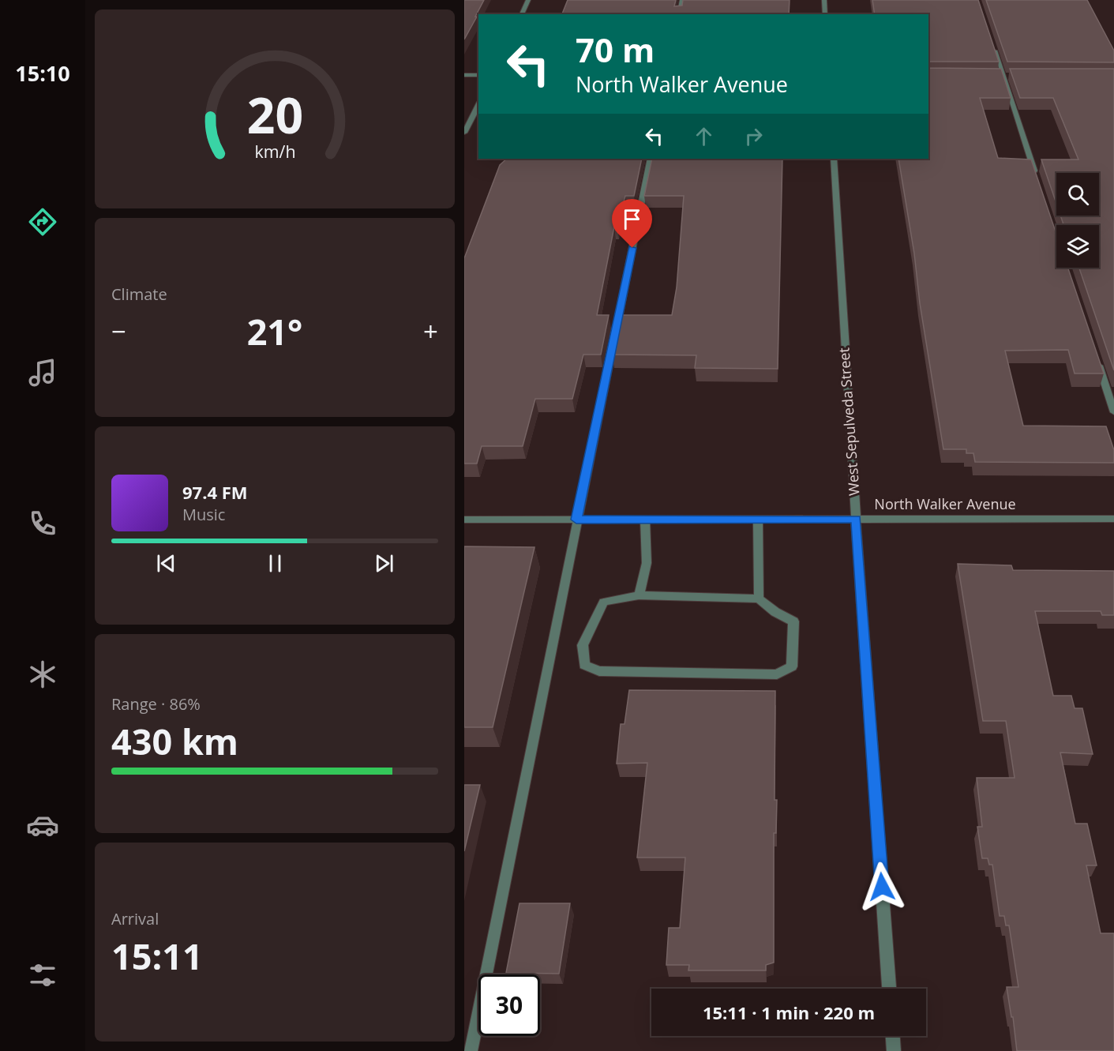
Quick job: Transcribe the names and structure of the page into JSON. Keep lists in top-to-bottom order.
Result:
{
  "streets": {
    "street": ["West Sepulveda Street", "North Walker Avenue"]
  },
  "crossings": [
    ["West Sepulveda Street", "North Walker Avenue"]
  ],
  "page": {
    "tabs": "15:10",
    "turn": ["70 m", "North Walker Avenue"],
    "tile": [
      "Climate",
      ["Range · 86%", "430 km"],
      ["Arrival", "15:11"]
    ],
    "heat": ["−", "21°", "+"],
    "song": ["97.4 FM", "Music"],
    "limit": "30",
    "trip": "15:11 · 1 min · 220 m",
    "gauge": ["20", "km/h"]
  }
}
